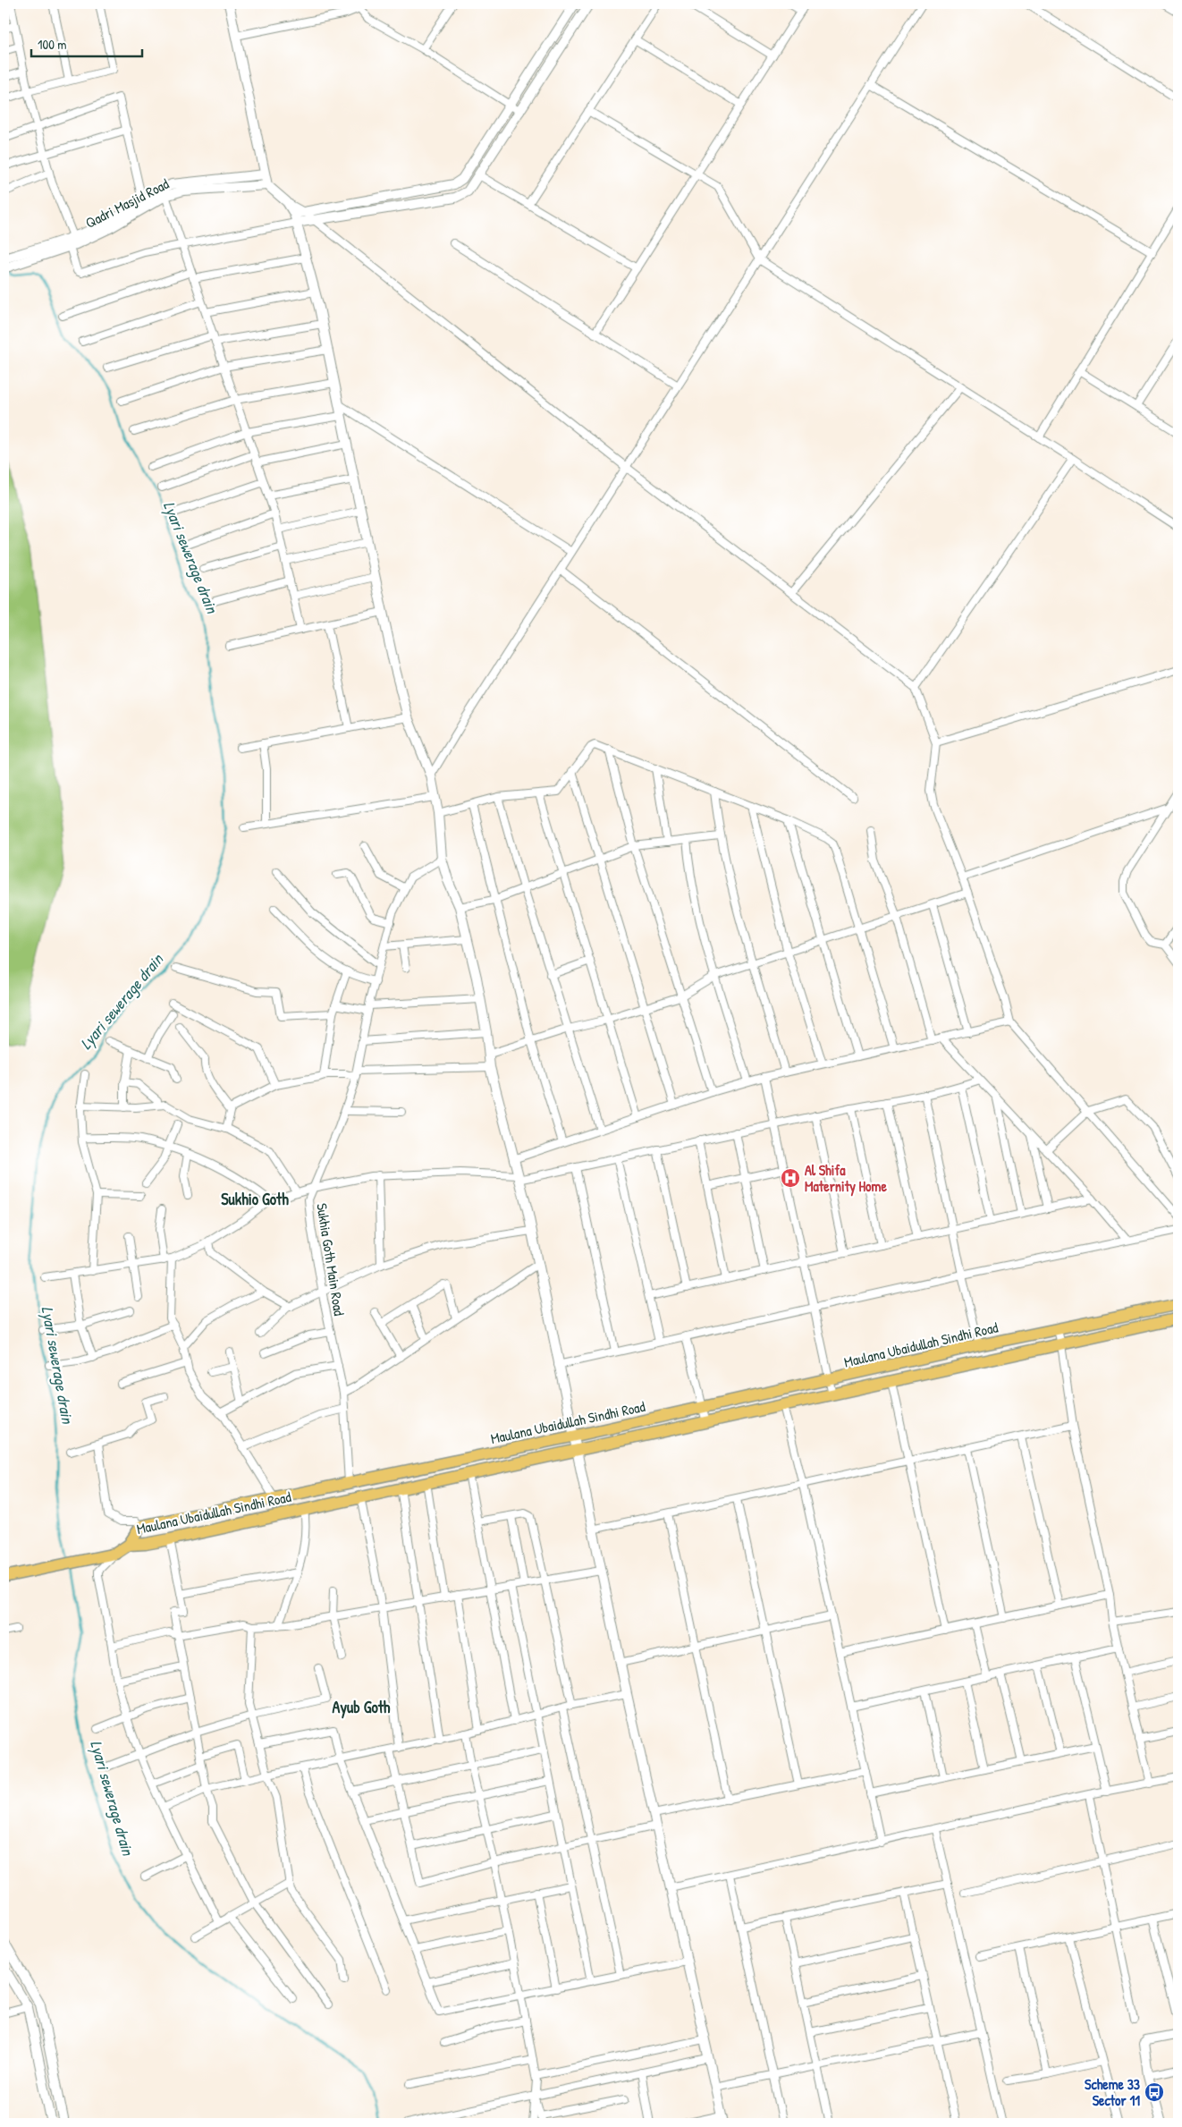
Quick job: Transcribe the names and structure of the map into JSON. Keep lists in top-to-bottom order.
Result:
{
  "streets": {
    "main road": ["Maulana Ubaidullah Sindhi Road"],
    "street": ["Qadri Masjid Road", "Sukhia Goth Main Road"]
  },
  "crossings": [
    ["Sukhia Goth Main Road", "Maulana Ubaidullah Sindhi Road"]
  ],
  "districts": ["Sukhio Goth", "Ayub Goth"],
  "water": ["Lyari sewerage drain"],
  "places": {
    "hospital": ["Al Shifa Maternity Home"],
    "bus stop": ["Scheme 33 Sector 11"]
  },
  "scale_bar": "100 m"
}
